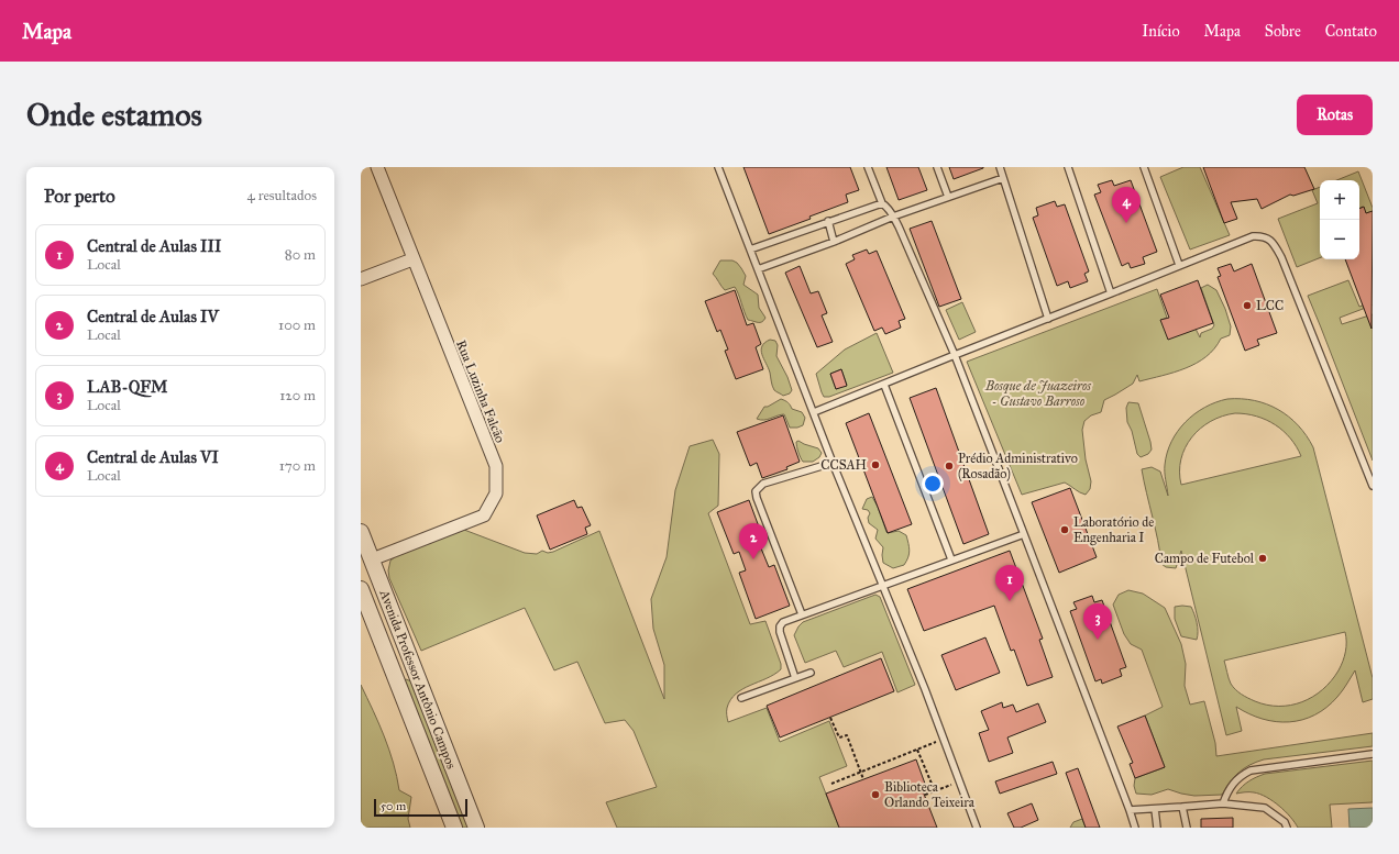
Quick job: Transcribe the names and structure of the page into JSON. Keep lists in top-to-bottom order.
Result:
{
  "streets": {
    "street": ["Rua Luzinha Falcão", "Avenida Professor Antônio Campos"]
  },
  "crossings": [
    ["Rua Luzinha Falcão", "Avenida Professor Antônio Campos"]
  ],
  "parks": ["Bosque de Juazeiros - Gustavo Barroso"],
  "places": [
    "LCC",
    "CCSAH",
    "Prédio Administrativo (Rosadão)",
    "Laboratório de Engenharia I",
    "Campo de Futebol",
    "Biblioteca Orlando Teixeira"
  ],
  "scale_bar": "50 m",
  "page": {
    "header": "Mapa",
    "nav": [
      "Início",
      "Mapa",
      "Sobre",
      "Contato"
    ],
    "buttons": "Rotas",
    "title": "Onde estamos",
    "heading": ["Por perto", "4 resultados"],
    "map_buttons": ["+", "−"],
    "pins": [
      "4",
      "2",
      "1",
      "3"
    ],
    "list": [
      {
        "mark": "1",
        "name": "Central de Aulas III",
        "note": "Local",
        "value": "80 m"
      },
      {
        "mark": "2",
        "name": "Central de Aulas IV",
        "note": "Local",
        "value": "100 m"
      },
      {
        "mark": "3",
        "name": "LAB-QFM",
        "note": "Local",
        "value": "120 m"
      },
      {
        "mark": "4",
        "name": "Central de Aulas VI",
        "note": "Local",
        "value": "170 m"
      }
    ],
    "scale": "50 m"
  }
}
